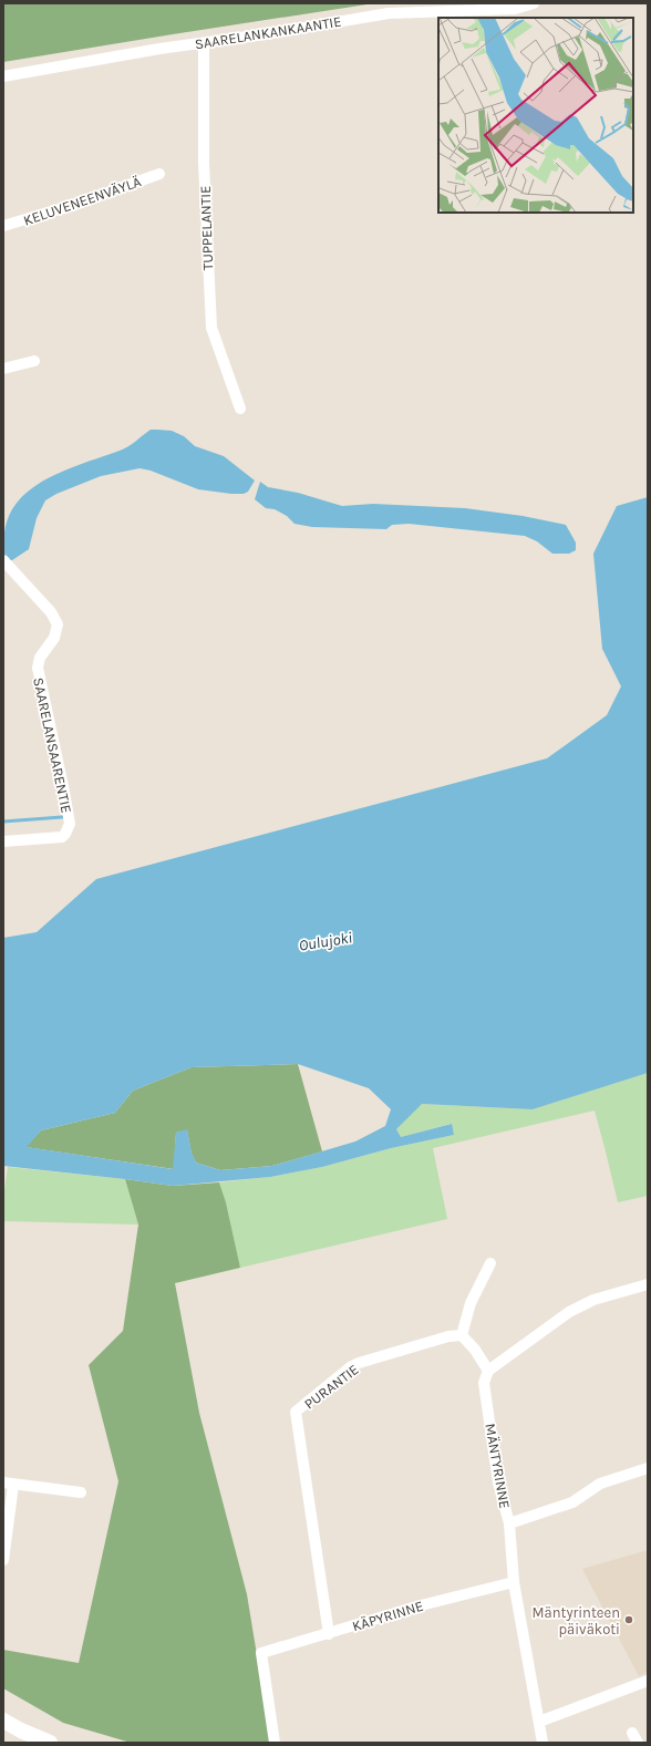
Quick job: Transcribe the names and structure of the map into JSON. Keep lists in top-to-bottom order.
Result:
{
  "streets": {
    "street": [
      "SAARELANKANKAANTIE",
      "KELUVENEENVÄYLÄ",
      "TUPPELANTIE",
      "SAARELANSAARENTIE",
      "PURANTIE",
      "MÄNTYRINNE",
      "KÄPYRINNE"
    ]
  },
  "crossings": [
    ["SAARELANKANKAANTIE", "TUPPELANTIE"],
    ["PURANTIE", "KÄPYRINNE"],
    ["MÄNTYRINNE", "KÄPYRINNE"]
  ],
  "water": ["Oulujoki"],
  "places": ["Mäntyrinteen päiväkoti"]
}
